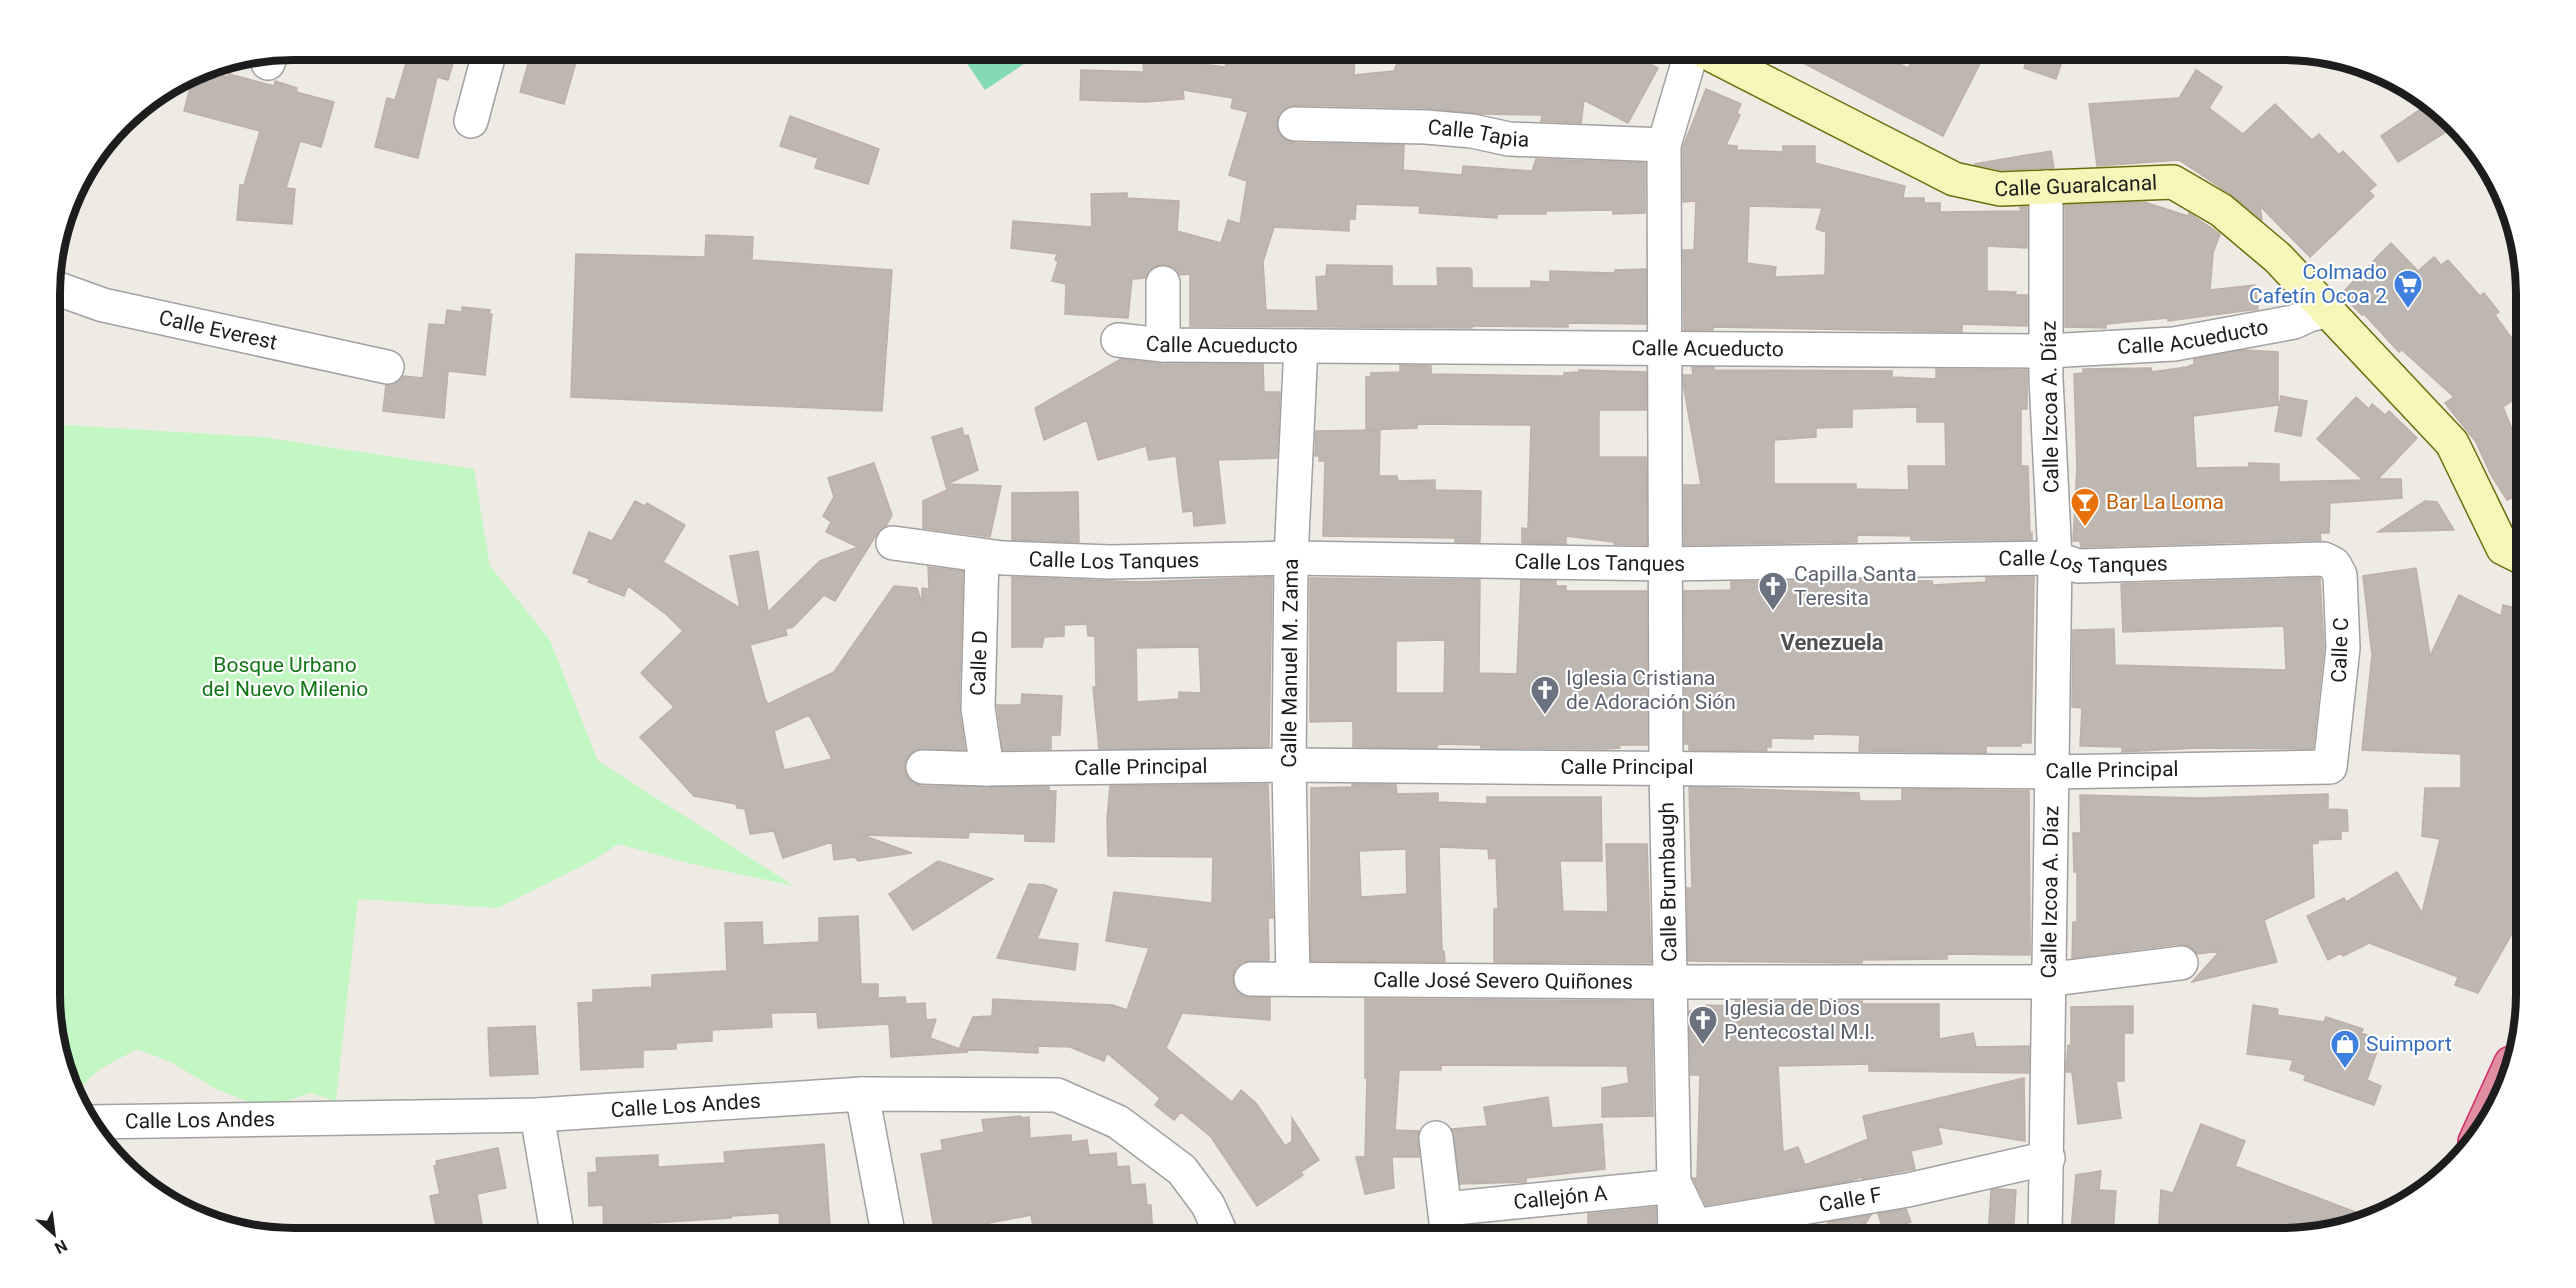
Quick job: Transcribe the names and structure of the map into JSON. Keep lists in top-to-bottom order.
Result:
{
  "streets": {
    "street": [
      "Calle Tapia",
      "Calle Guaralcanal",
      "Calle Everest",
      "Calle Acueducto",
      "Calle Izcoa A. Díaz",
      "Calle Los Tanques",
      "Calle C",
      "Calle Manuel M. Zama",
      "Calle D",
      "Calle Principal",
      "Calle Brumbaugh",
      "Calle José Severo Quiñones",
      "Calle Los Andes",
      "Callejón A",
      "Calle F"
    ]
  },
  "crossings": [
    ["Calle Tapia", "Calle Brumbaugh"],
    ["Calle Guaralcanal", "Calle Acueducto"],
    ["Calle Guaralcanal", "Calle Izcoa A. Díaz"],
    ["Calle Acueducto", "Calle Izcoa A. Díaz"],
    ["Calle Acueducto", "Calle Manuel M. Zama"],
    ["Calle Acueducto", "Calle Brumbaugh"],
    ["Calle Izcoa A. Díaz", "Calle Los Tanques"],
    ["Calle Izcoa A. Díaz", "Calle Principal"],
    ["Calle Izcoa A. Díaz", "Calle José Severo Quiñones"],
    ["Calle Izcoa A. Díaz", "Calle F"],
    ["Calle Los Tanques", "Calle C"],
    ["Calle Los Tanques", "Calle Manuel M. Zama"],
    ["Calle Los Tanques", "Calle D"],
    ["Calle Los Tanques", "Calle Brumbaugh"],
    ["Calle C", "Calle Principal"],
    ["Calle Manuel M. Zama", "Calle Principal"],
    ["Calle Manuel M. Zama", "Calle José Severo Quiñones"],
    ["Calle D", "Calle Principal"],
    ["Calle Principal", "Calle Brumbaugh"],
    ["Calle Brumbaugh", "Calle José Severo Quiñones"],
    ["Calle Brumbaugh", "Callejón A"],
    ["Calle Brumbaugh", "Calle F"],
    ["Callejón A", "Calle F"]
  ],
  "districts": ["Venezuela"],
  "parks": ["Bosque Urbano del Nuevo Milenio"],
  "places": {
    "supermarket": ["Colmado Cafetín Ocoa 2"],
    "bar": ["Bar La Loma"],
    "church": ["Capilla Santa Teresita", "Iglesia Cristiana de Adoración Sión", "Iglesia de Dios Pentecostal M.I."],
    "shop": ["Suimport"]
  },
  "north": "bottom right"
}
